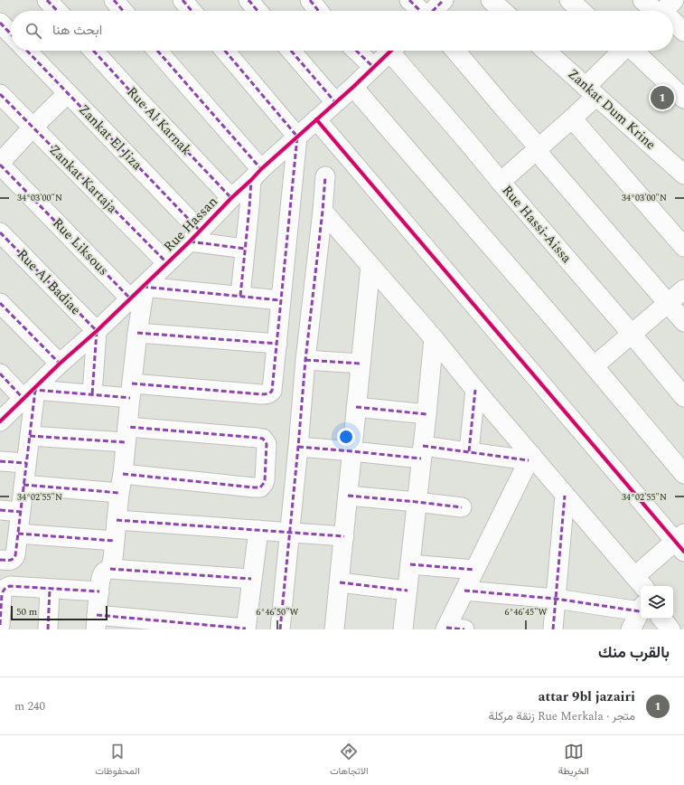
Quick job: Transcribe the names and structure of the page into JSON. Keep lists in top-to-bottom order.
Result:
{
  "streets": {
    "street": [
      "Zankat Dum Krine",
      "Rue Al Karnak",
      "Zankat El Jiza",
      "Zankat Kartaja",
      "Rue Hassan",
      "Rue Hassi-Aissa",
      "Rue Liksous",
      "Rue Al Badiae"
    ]
  },
  "crossings": [
    ["Rue Al Karnak", "Rue Hassan"],
    ["Zankat El Jiza", "Rue Hassan"],
    ["Zankat Kartaja", "Rue Hassan"],
    ["Rue Hassan", "Rue Liksous"],
    ["Rue Hassan", "Rue Al Badiae"]
  ],
  "scale_bar": "50 m",
  "page": {
    "search": "ابحث هنا",
    "pins": "1",
    "scale": "50 m",
    "heading": "بالقرب منك",
    "list": [
      {
        "mark": "1",
        "name": "attar 9bl jazairi",
        "note": "متجر · Rue Merkala زنقة مركلة",
        "value": "240 m"
      }
    ],
    "nav": ["الخريطة", "الاتجاهات", "المحفوظات"]
  },
  "coordinates": [
    "34°03'00\"N",
    "34°02'55\"N",
    "6°46'50\"W",
    "6°46'45\"W"
  ]
}
